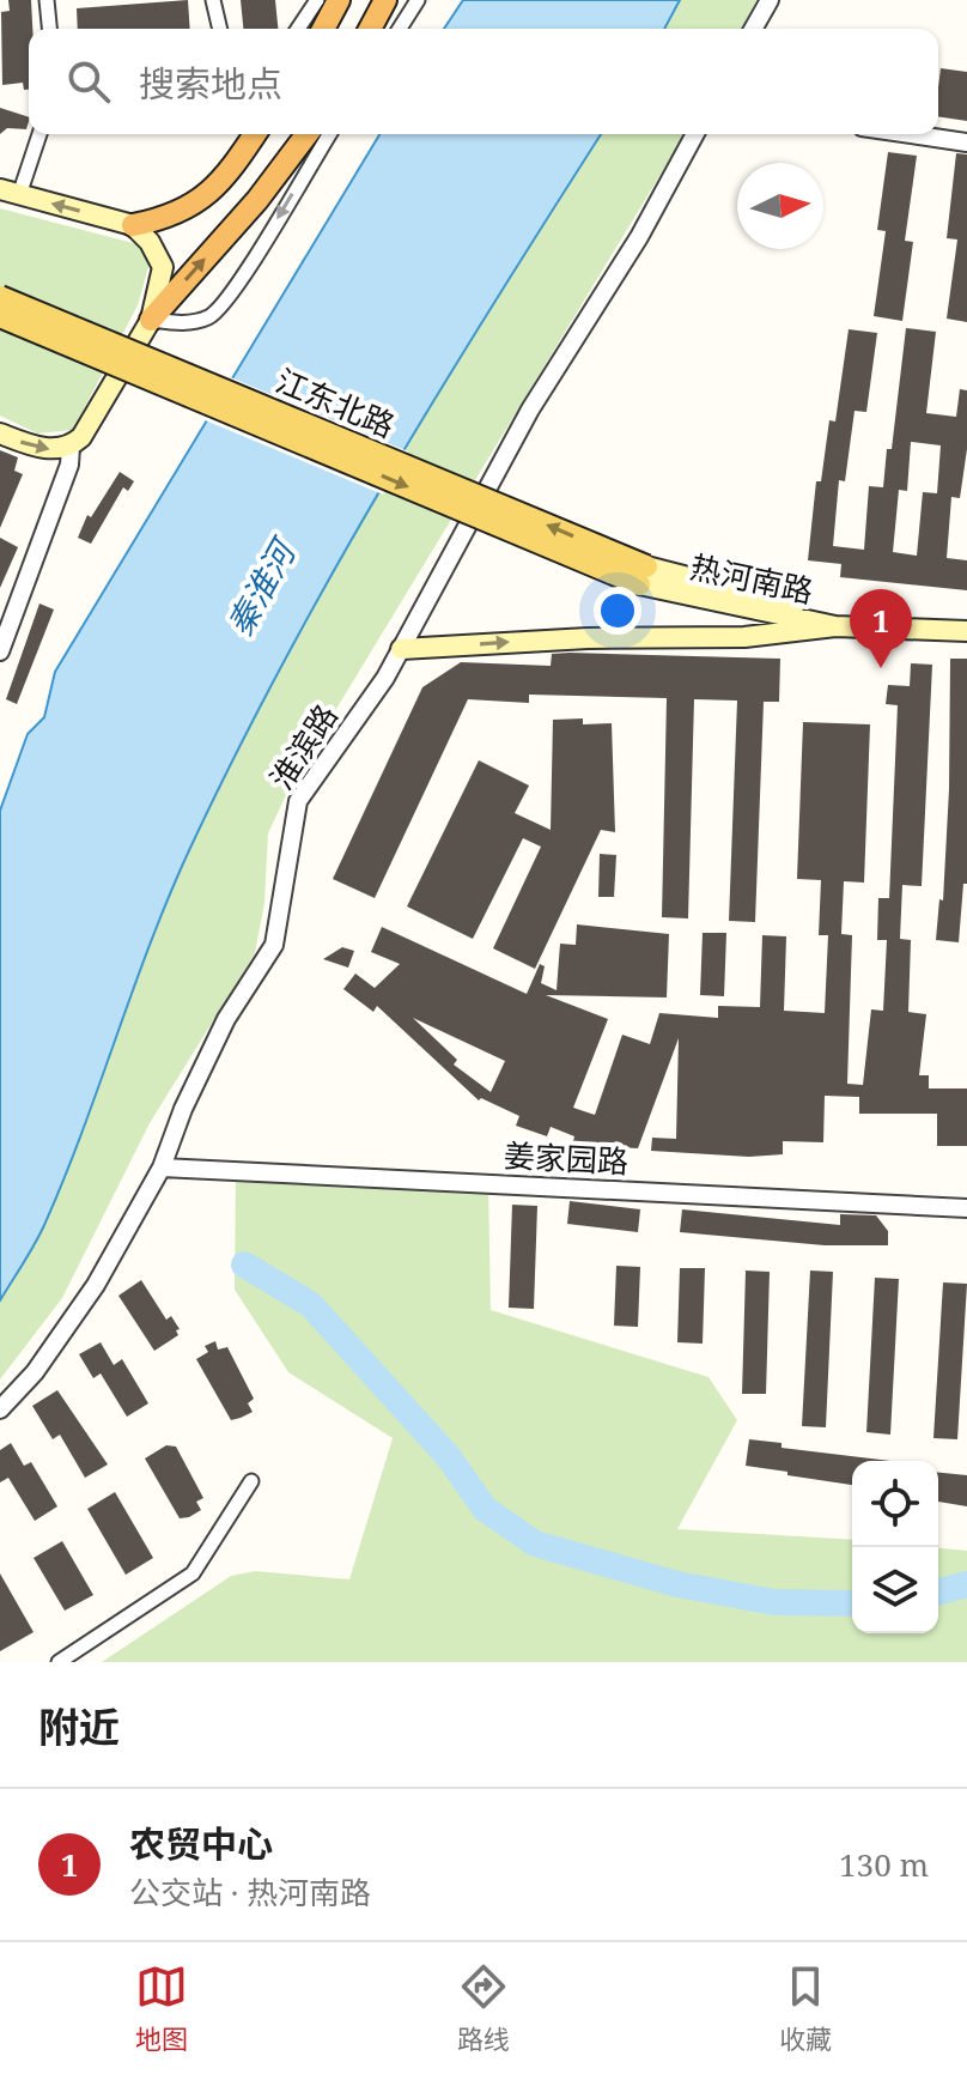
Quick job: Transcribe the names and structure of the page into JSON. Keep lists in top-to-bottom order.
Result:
{
  "streets": {
    "main road": ["江东北路", "热河南路"],
    "street": ["淮滨路", "姜家园路"]
  },
  "crossings": [
    ["江东北路", "热河南路"],
    ["淮滨路", "姜家园路"]
  ],
  "water": ["秦淮河"],
  "north": "right",
  "page": {
    "search": "搜索地点",
    "pins": "1",
    "heading": "附近",
    "list": [
      {
        "mark": "1",
        "name": "农贸中心",
        "note": "公交站 · 热河南路",
        "value": "130 m"
      }
    ],
    "nav": ["地图", "路线", "收藏"]
  }
}
